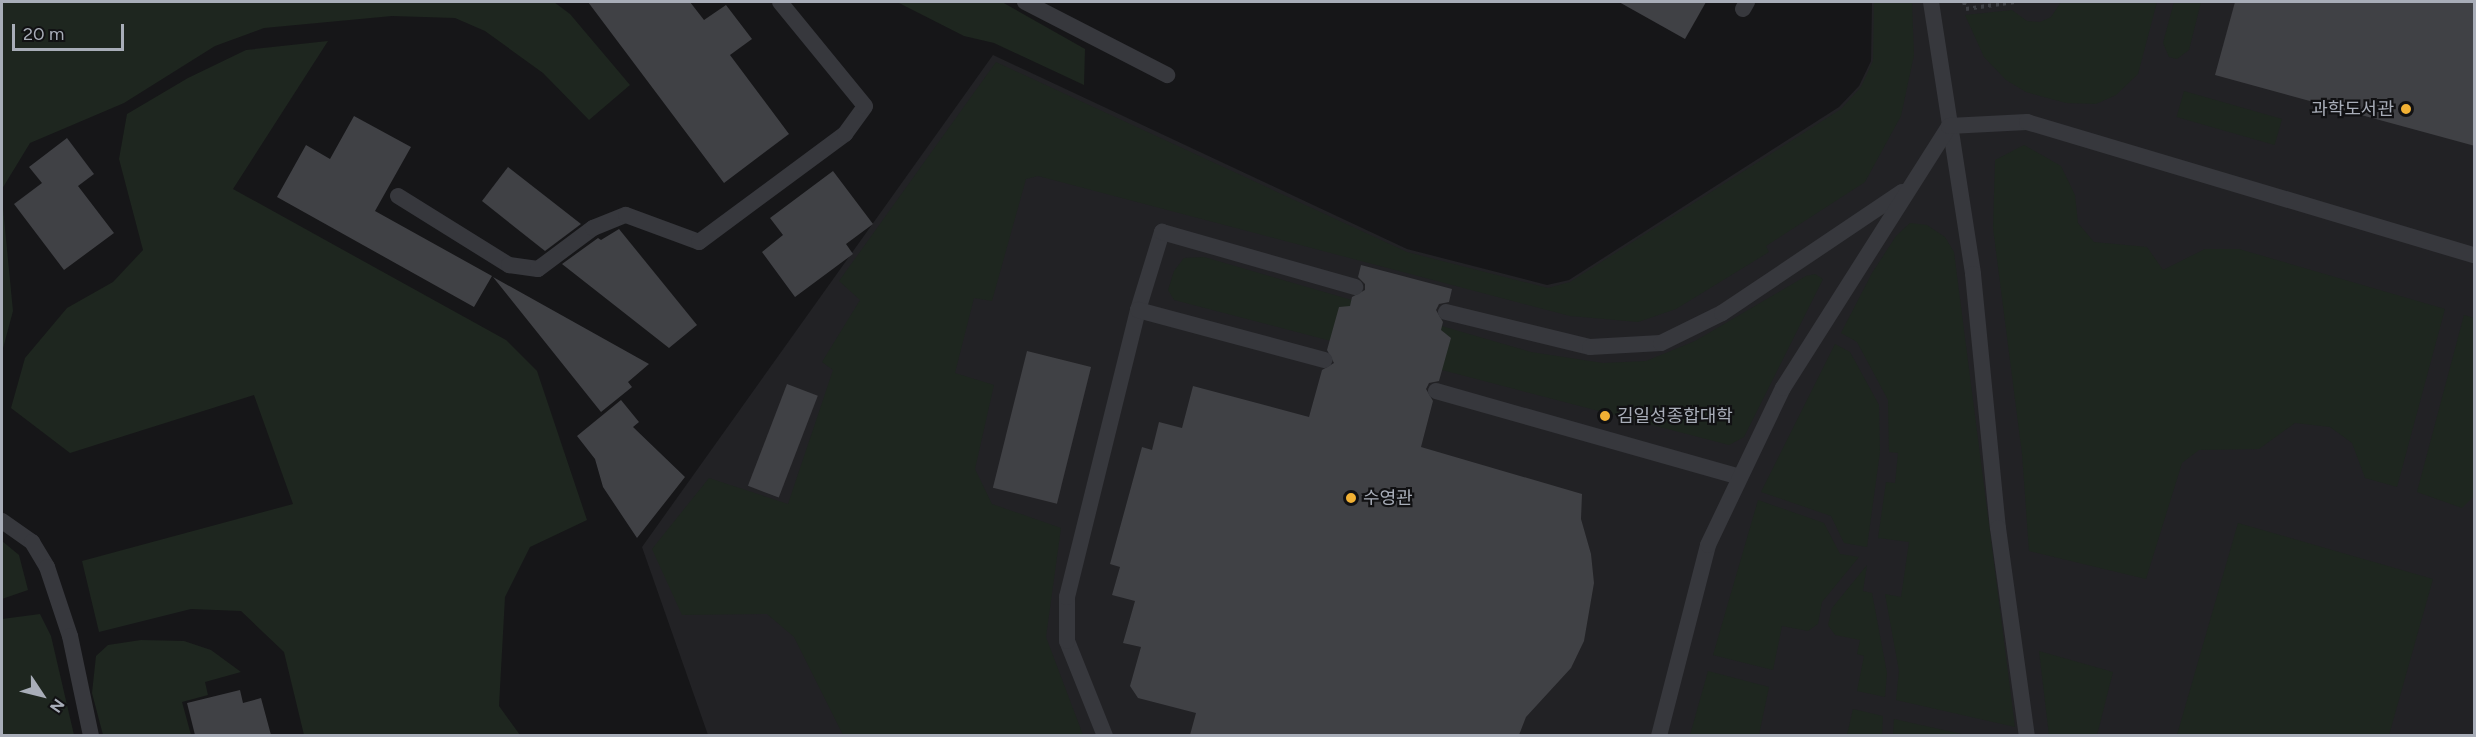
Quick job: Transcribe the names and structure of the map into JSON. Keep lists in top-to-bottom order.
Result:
{
  "places": ["과학도서관", "김일성종합대학", "수영관"],
  "scale_bar": "20 m",
  "north": "bottom right"
}
